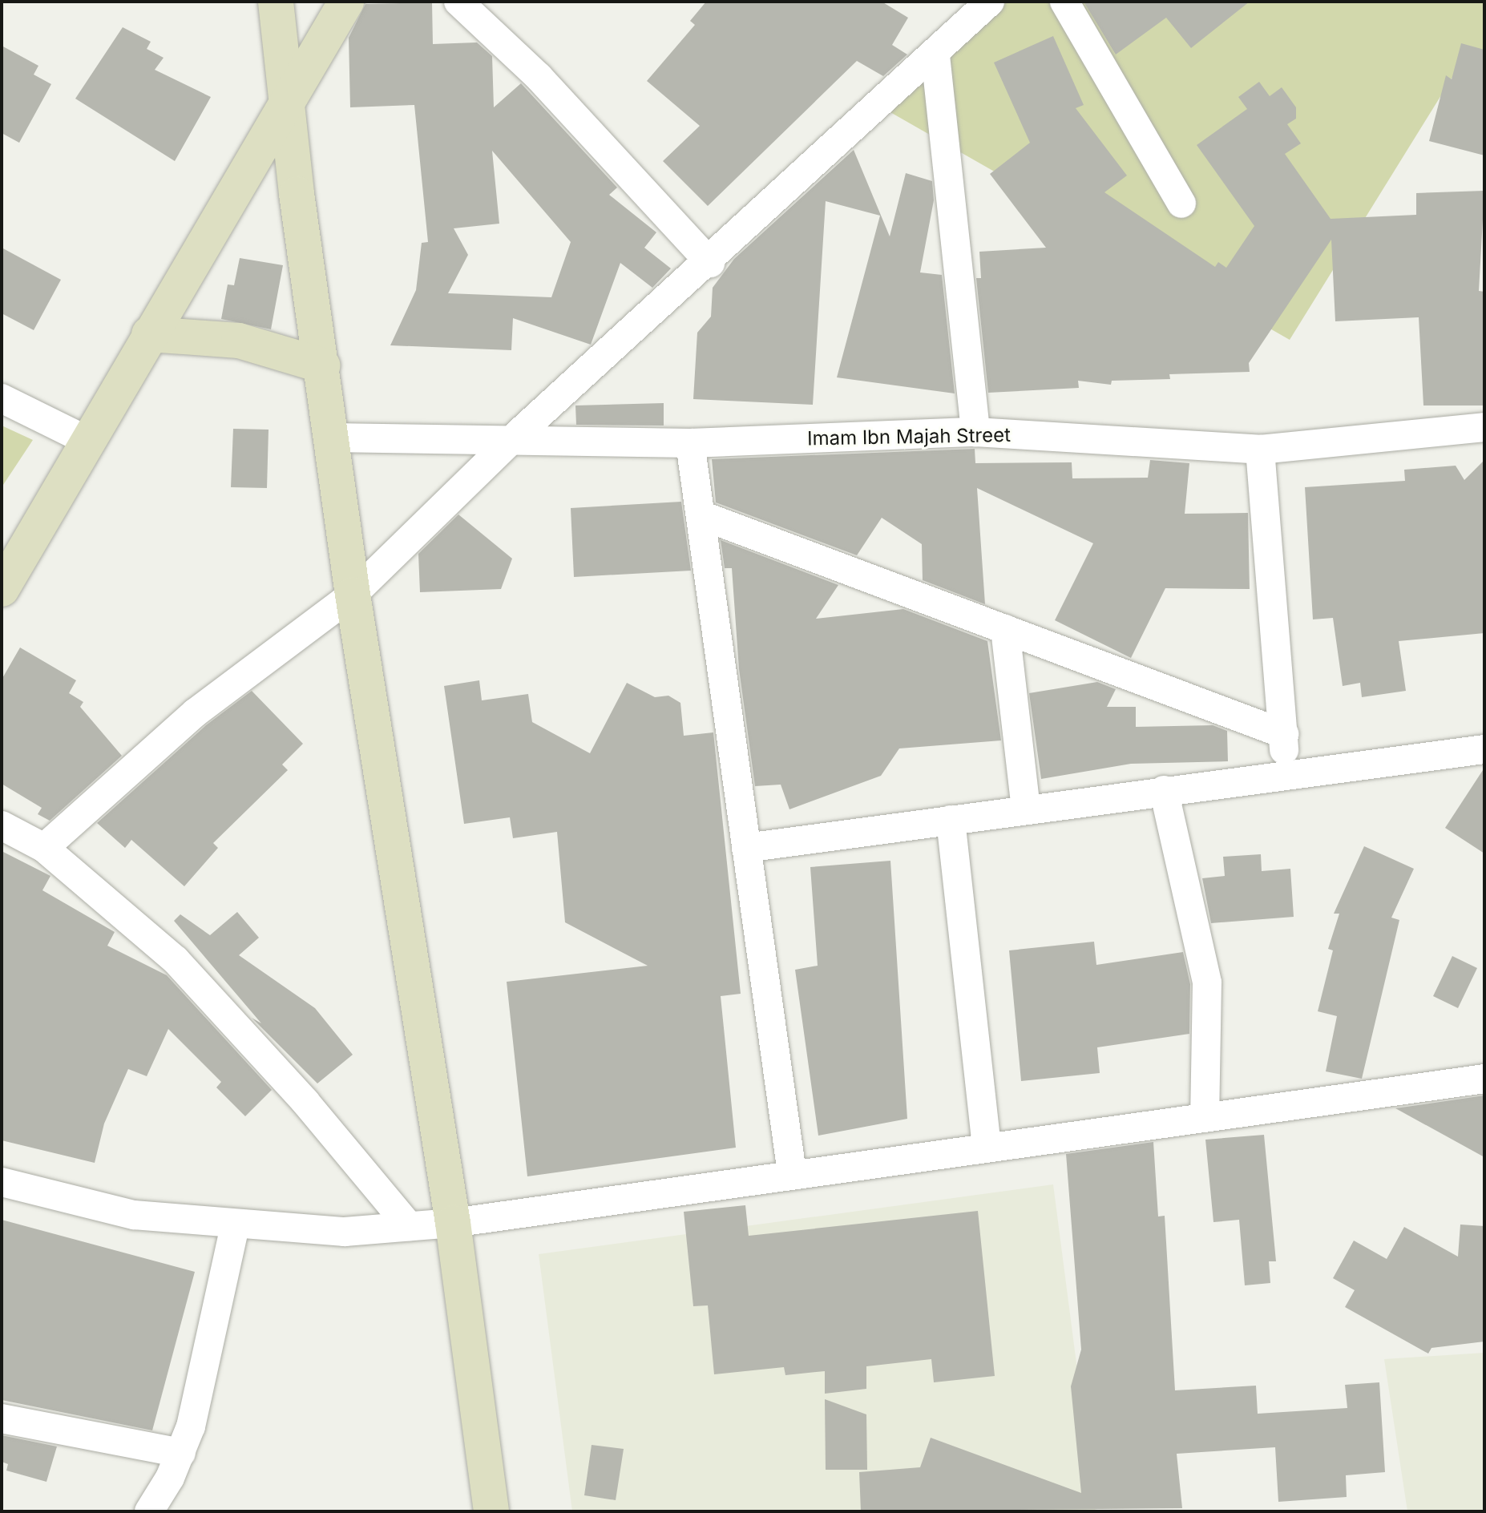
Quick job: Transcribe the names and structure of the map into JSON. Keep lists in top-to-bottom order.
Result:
{
  "streets": {
    "street": ["Imam Ibn Majah Street"]
  }
}
